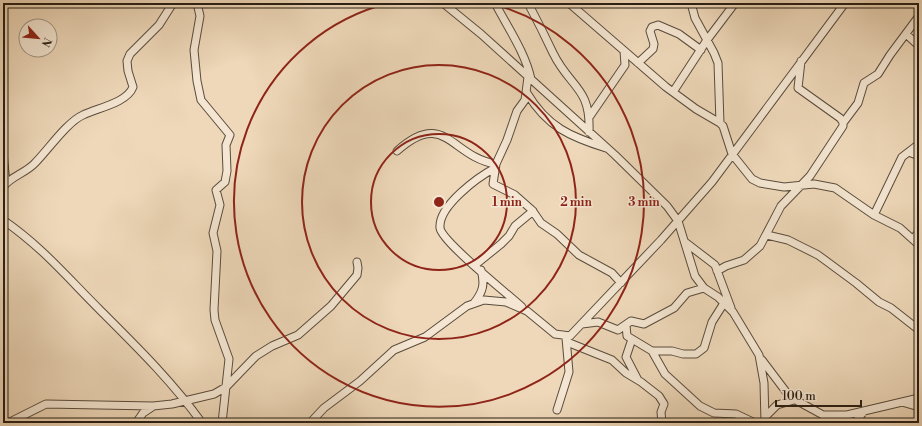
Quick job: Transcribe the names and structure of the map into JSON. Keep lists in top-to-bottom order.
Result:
{
  "scale_bar": "100 m",
  "north": "bottom right",
  "rings": ["1 min", "2 min", "3 min"]
}
